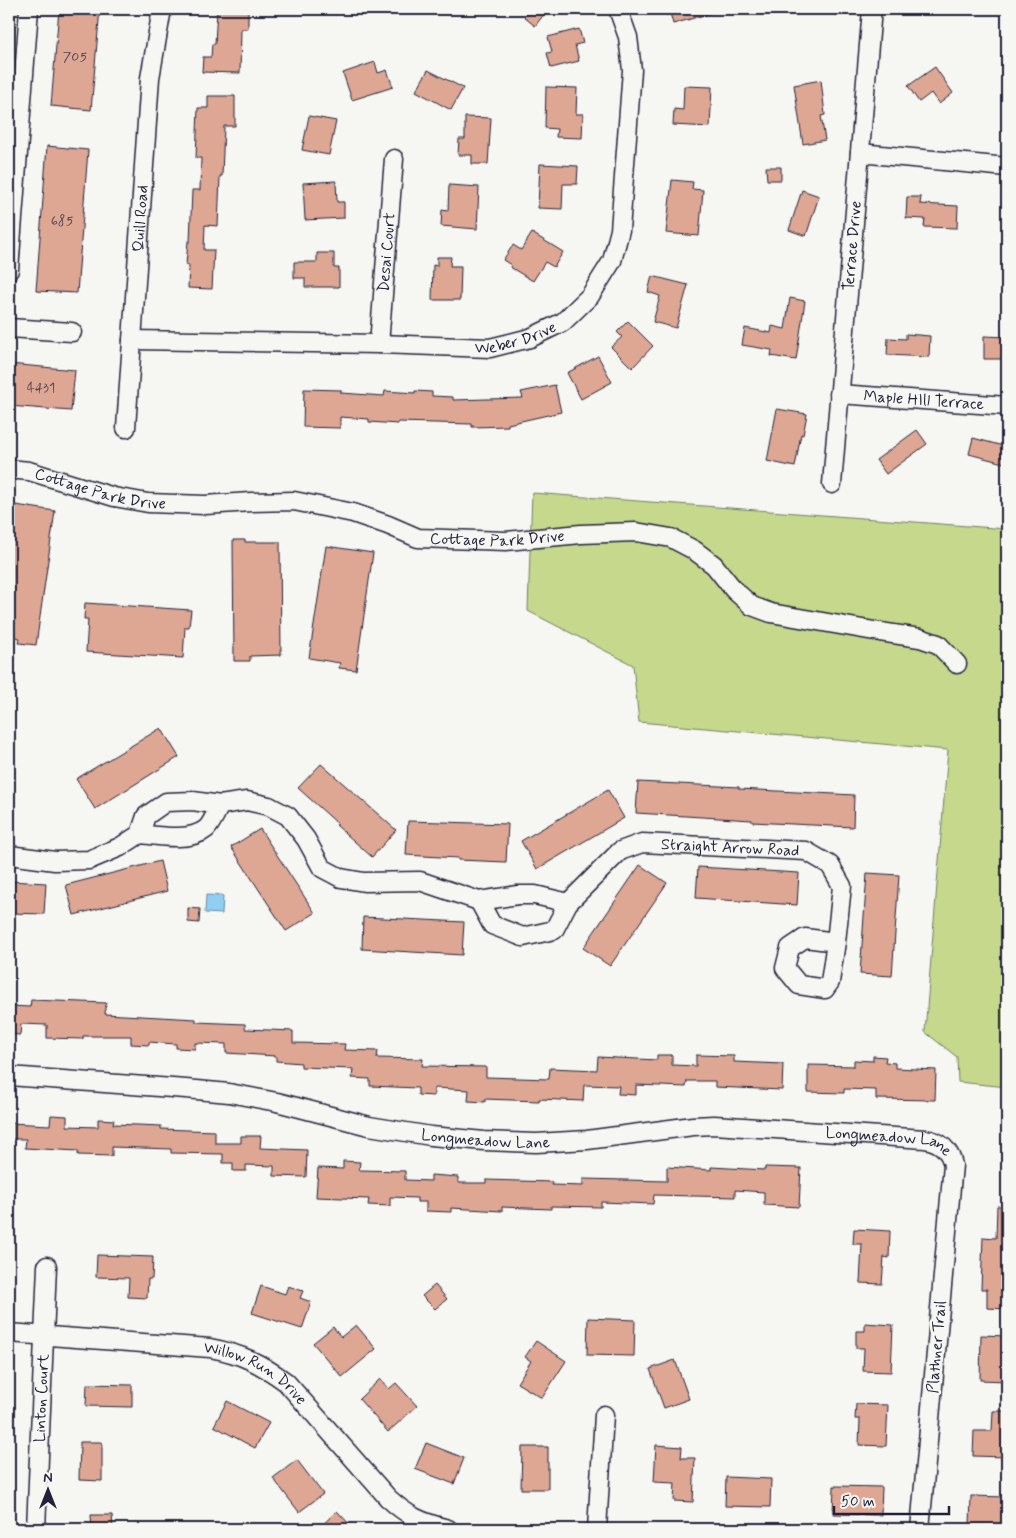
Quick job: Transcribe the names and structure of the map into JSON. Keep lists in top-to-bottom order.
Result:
{
  "streets": {
    "street": [
      "Quill Road",
      "Terrace Drive",
      "Desai Court",
      "Weber Drive",
      "Maple HIll Terrace",
      "Cottage Park Drive",
      "Straight Arrow Road",
      "Longmeadow Lane",
      "Plathner Trail",
      "Willow Run Drive",
      "Linton Court"
    ]
  },
  "crossings": [
    ["Quill Road", "Weber Drive"],
    ["Terrace Drive", "Maple HIll Terrace"],
    ["Desai Court", "Weber Drive"],
    ["Longmeadow Lane", "Plathner Trail"],
    ["Willow Run Drive", "Linton Court"]
  ],
  "house_numbers": ["705", "685", "4431"],
  "scale_bar": "50 m",
  "north": "top"
}
